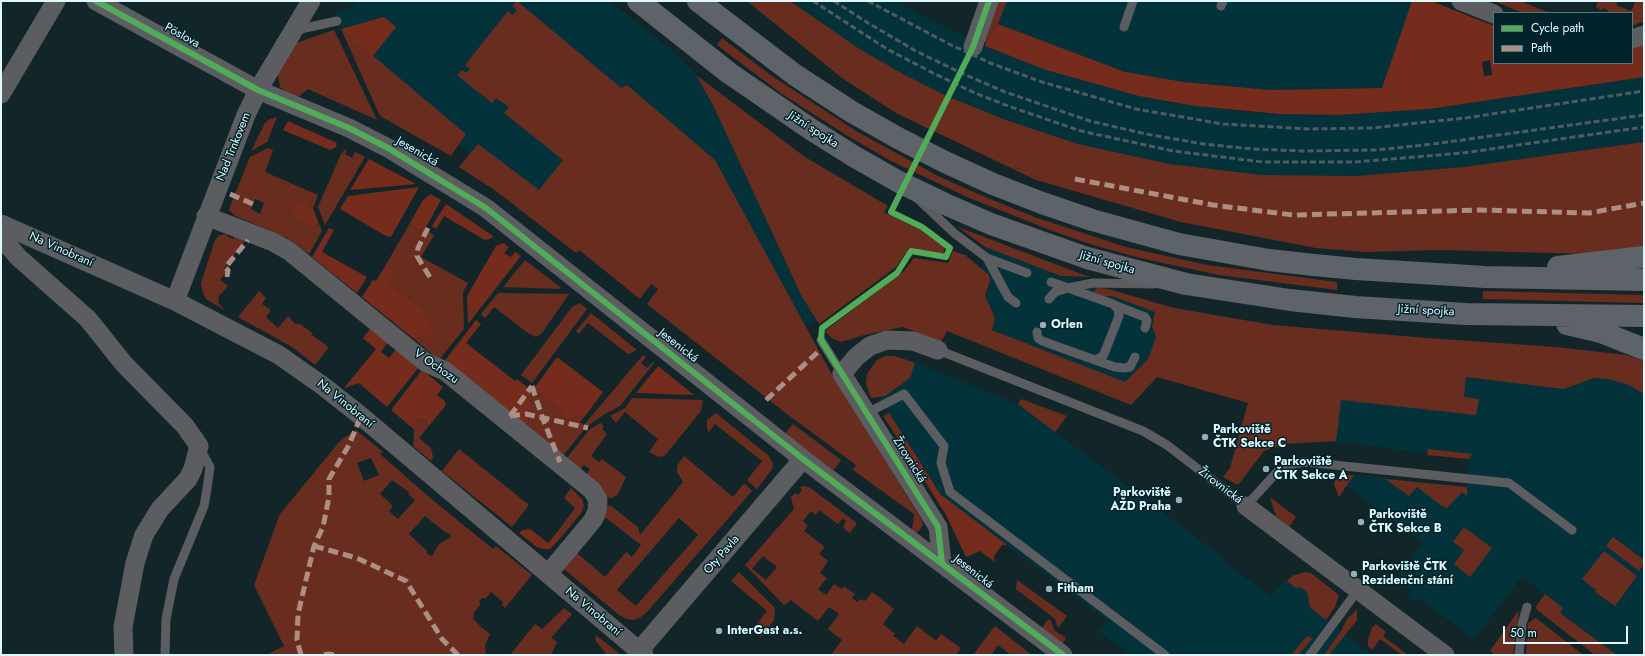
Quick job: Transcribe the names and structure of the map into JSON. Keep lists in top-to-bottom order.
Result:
{
  "streets": {
    "highway": ["Jižní spojka"],
    "street": [
      "Pöslova",
      "Nad Trnkovem",
      "Jesenická",
      "Na Vinobraní",
      "V Ochozu",
      "Žirovnická",
      "Oty Pavla"
    ]
  },
  "crossings": [
    ["Pöslova", "Nad Trnkovem"],
    ["Pöslova", "Jesenická"],
    ["Nad Trnkovem", "Jesenická"],
    ["Nad Trnkovem", "Na Vinobraní"],
    ["Nad Trnkovem", "V Ochozu"],
    ["Jesenická", "Žirovnická"],
    ["Jesenická", "Oty Pavla"],
    ["Na Vinobraní", "V Ochozu"],
    ["Na Vinobraní", "Oty Pavla"]
  ],
  "places": [
    "Orlen",
    "Parkoviště ČTK Sekce C",
    "Parkoviště ČTK Sekce A",
    "Parkoviště AŽD Praha",
    "Parkoviště ČTK Sekce B",
    "Parkoviště ČTK Rezidenční stání",
    "Fitham",
    "InterGast a.s."
  ],
  "legend": ["Cycle path", "Path"],
  "scale_bar": "50 m"
}
